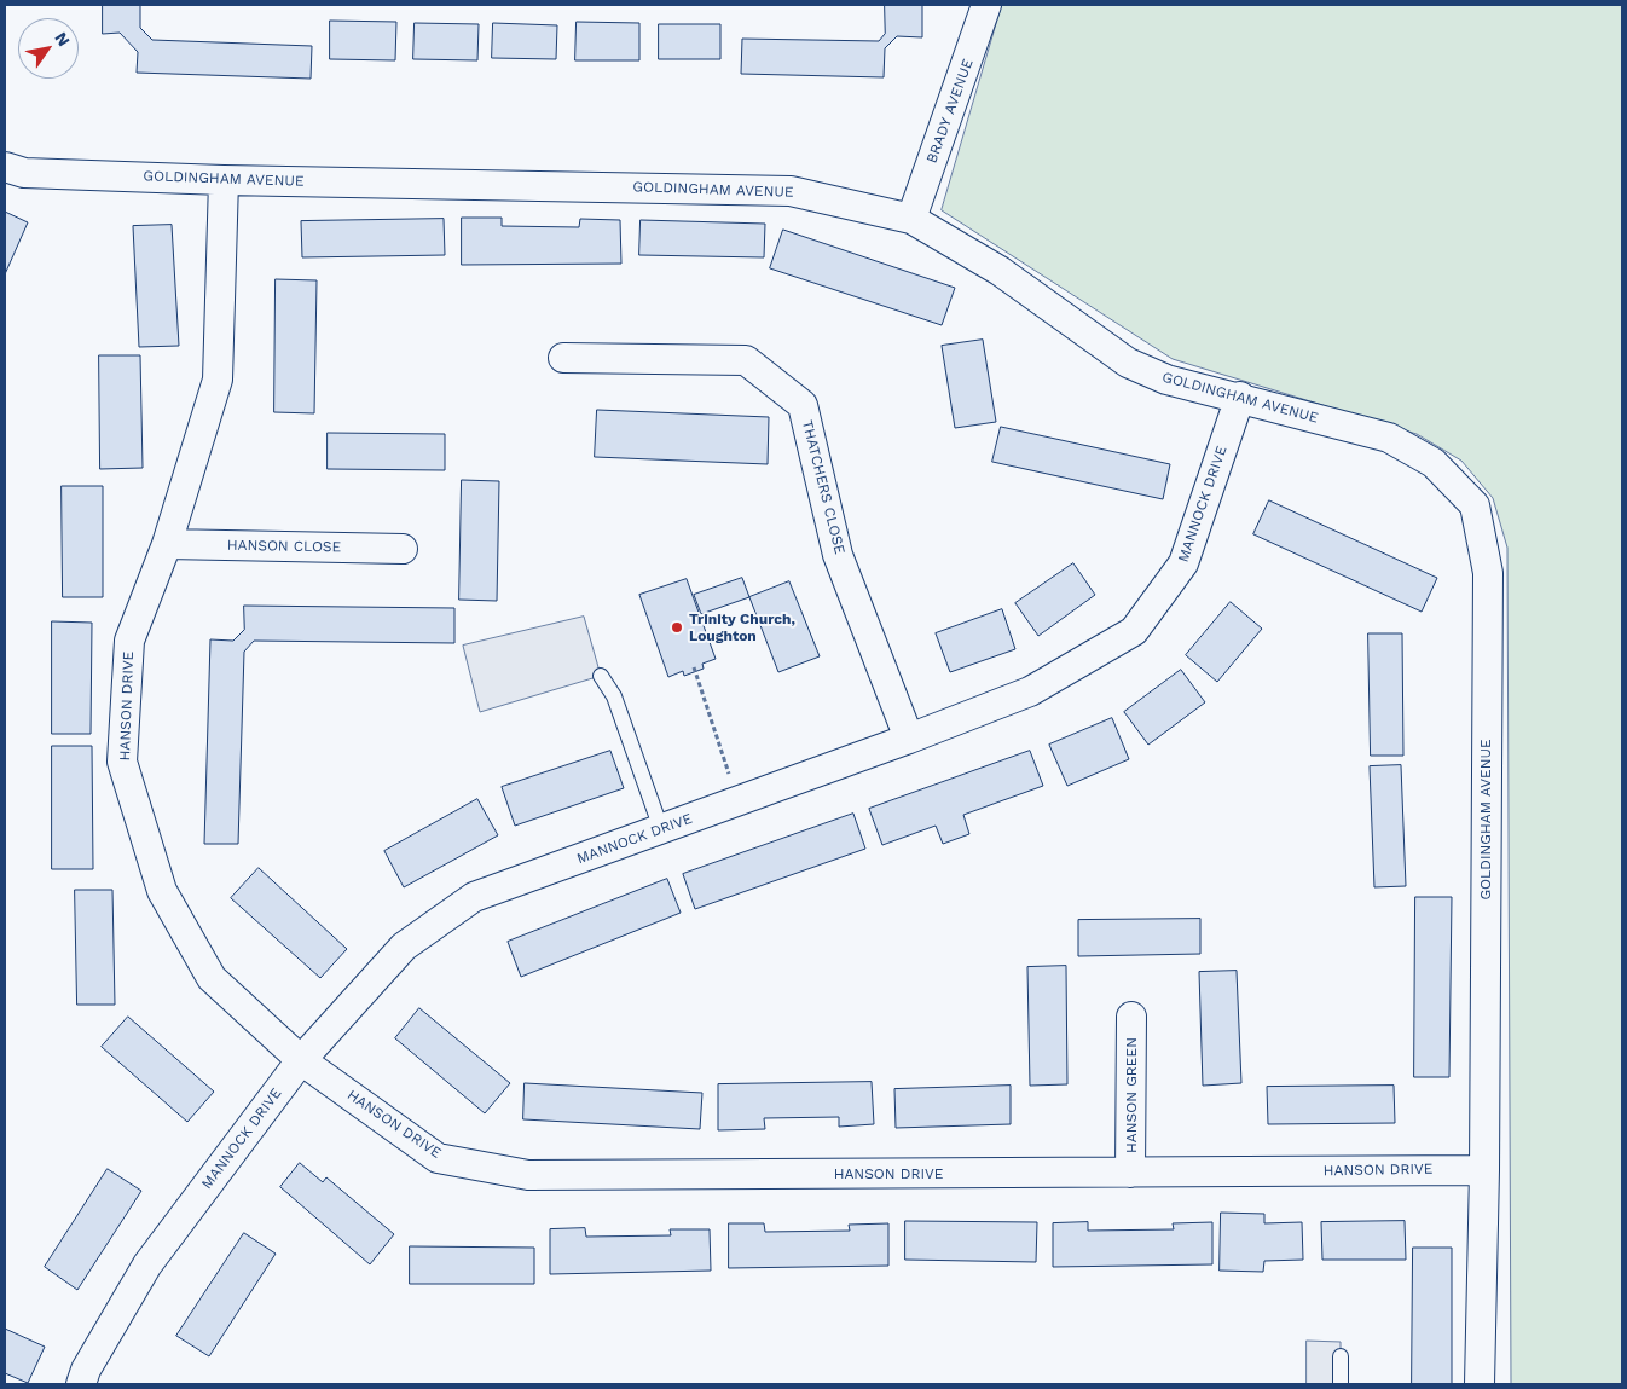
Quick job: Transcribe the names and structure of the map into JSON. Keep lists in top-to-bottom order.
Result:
{
  "streets": {
    "street": [
      "BRADY AVENUE",
      "GOLDINGHAM AVENUE",
      "THATCHERS CLOSE",
      "MANNOCK DRIVE",
      "HANSON CLOSE",
      "HANSON DRIVE",
      "HANSON GREEN"
    ]
  },
  "crossings": [
    ["BRADY AVENUE", "GOLDINGHAM AVENUE"],
    ["GOLDINGHAM AVENUE", "MANNOCK DRIVE"],
    ["GOLDINGHAM AVENUE", "HANSON DRIVE"],
    ["THATCHERS CLOSE", "MANNOCK DRIVE"],
    ["MANNOCK DRIVE", "HANSON DRIVE"],
    ["HANSON CLOSE", "HANSON DRIVE"],
    ["HANSON DRIVE", "HANSON GREEN"]
  ],
  "places": ["Trinity Church, Loughton"],
  "north": "top right"
}
